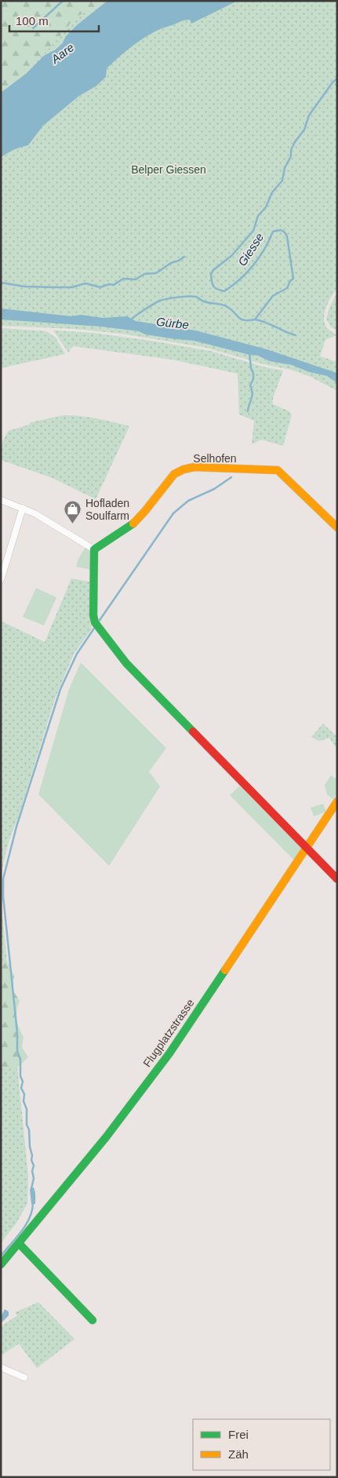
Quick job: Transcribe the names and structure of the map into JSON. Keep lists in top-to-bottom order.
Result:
{
  "streets": {
    "street": ["Selhofen", "Flugplatzstrasse"]
  },
  "water": ["Aare", "Giesse", "Gürbe"],
  "parks": ["Belper Giessen"],
  "places": {
    "shop": ["Hofladen Soulfarm"]
  },
  "legend": ["Frei", "Zäh"],
  "scale_bar": "100 m"
}
